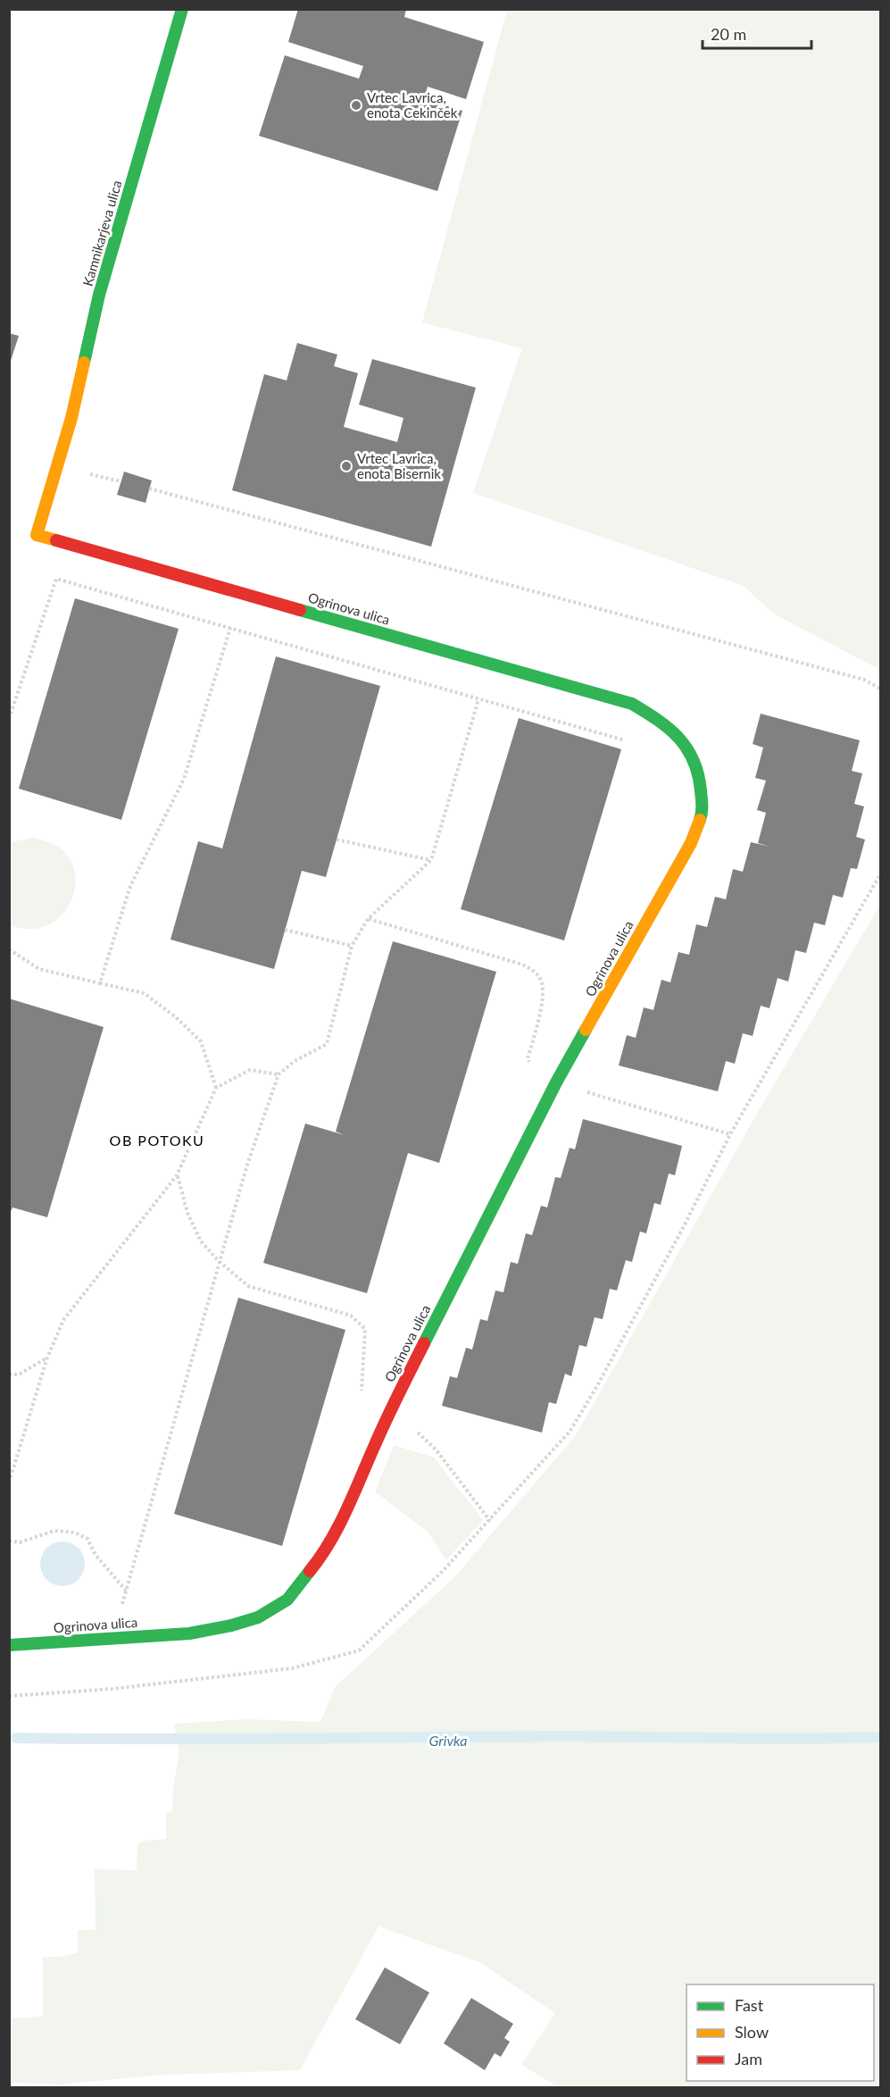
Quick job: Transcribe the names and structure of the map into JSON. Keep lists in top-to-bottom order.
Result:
{
  "streets": {
    "street": ["Kamnikarjeva ulica", "Ogrinova ulica"]
  },
  "crossings": [
    ["Kamnikarjeva ulica", "Ogrinova ulica"]
  ],
  "districts": ["OB POTOKU"],
  "water": ["Grivka"],
  "places": ["Vrtec Lavrica, enota Cekinček", "Vrtec Lavrica, enota Bisernik"],
  "legend": ["Fast", "Slow", "Jam"],
  "scale_bar": "20 m"
}
